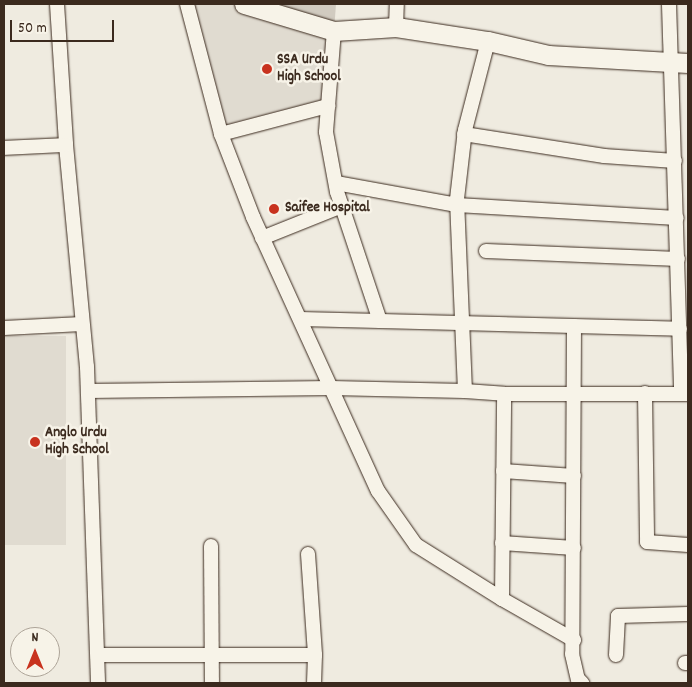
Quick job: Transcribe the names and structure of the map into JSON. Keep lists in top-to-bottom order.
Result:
{
  "places": ["SSA Urdu High School", "Saifee Hospital", "Anglo Urdu High School"],
  "scale_bar": "50 m",
  "north": "top"
}
